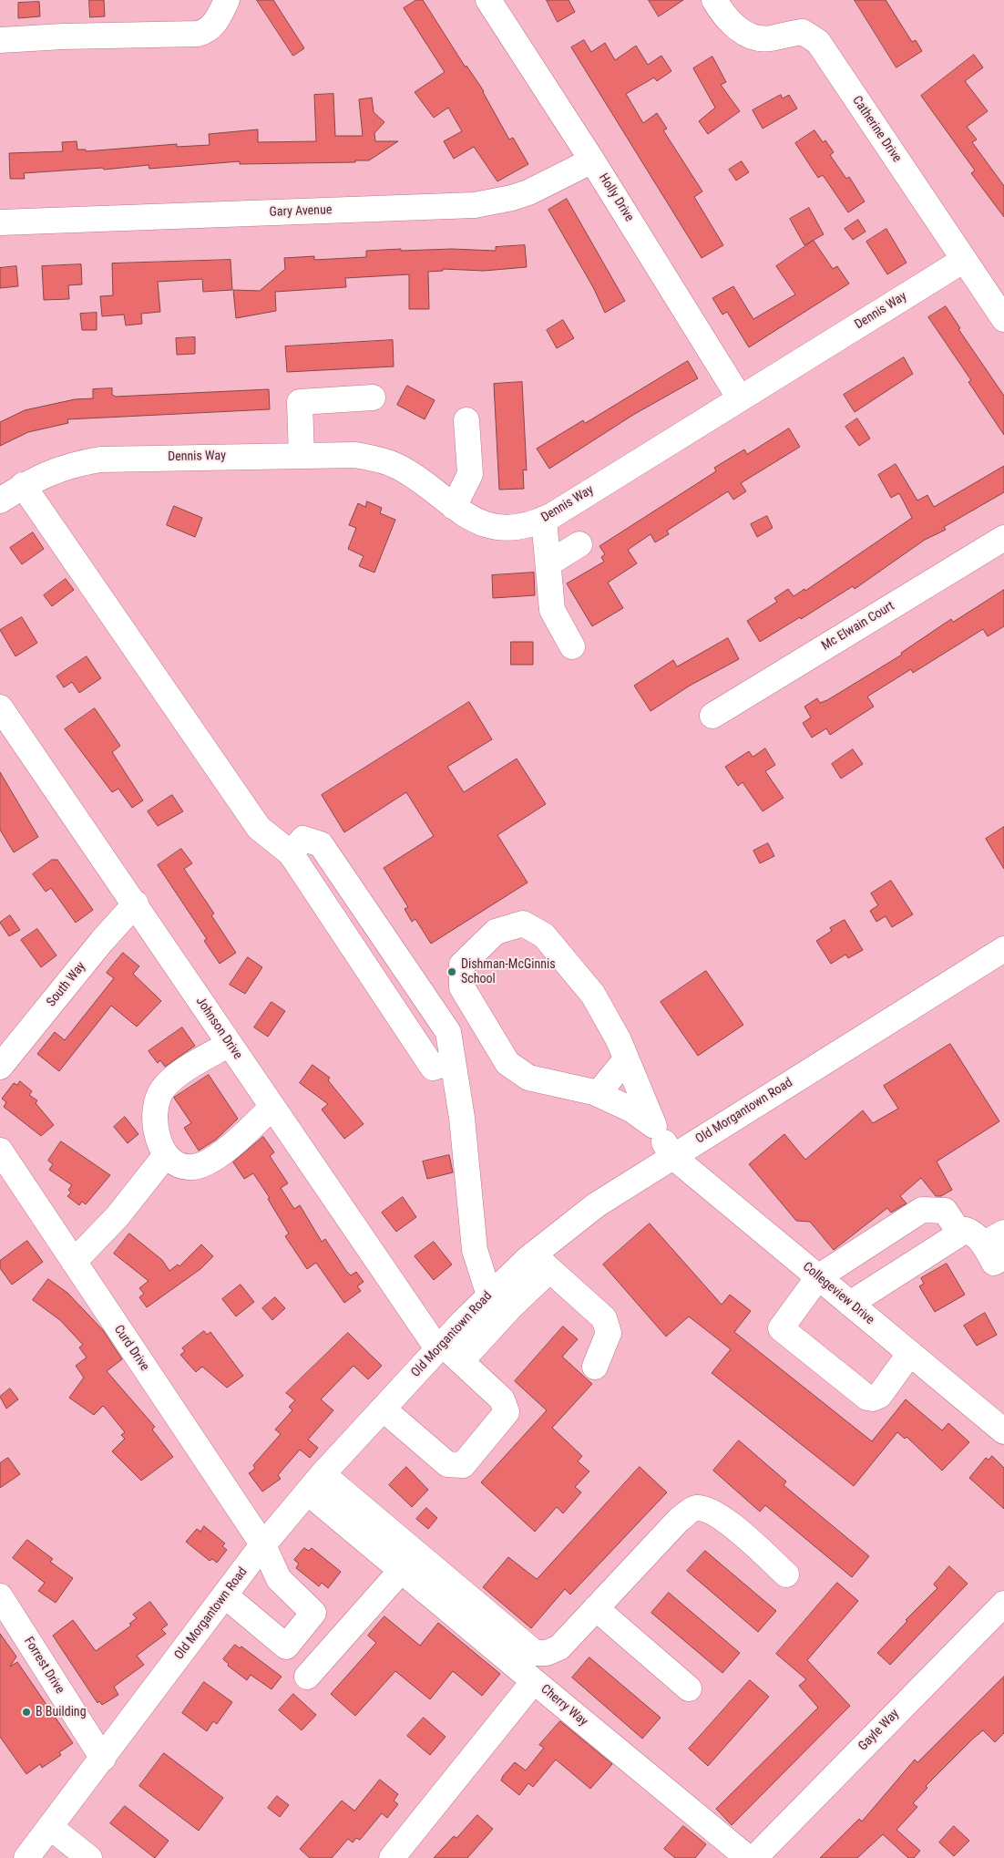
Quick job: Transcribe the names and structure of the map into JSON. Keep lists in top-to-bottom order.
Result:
{
  "streets": {
    "street": [
      "Catherine Drive",
      "Holly Drive",
      "Gary Avenue",
      "Dennis Way",
      "Mc Elwain Court",
      "South Way",
      "Johnson Drive",
      "Old Morgantown Road",
      "Collegeview Drive",
      "Curd Drive",
      "Forrest Drive",
      "Cherry Way",
      "Gayle Way"
    ]
  },
  "crossings": [
    ["Catherine Drive", "Dennis Way"],
    ["Holly Drive", "Gary Avenue"],
    ["Holly Drive", "Dennis Way"],
    ["South Way", "Johnson Drive"],
    ["Johnson Drive", "Old Morgantown Road"],
    ["Old Morgantown Road", "Collegeview Drive"],
    ["Old Morgantown Road", "Curd Drive"],
    ["Old Morgantown Road", "Forrest Drive"]
  ],
  "places": ["Dishman-McGinnis School", "B Building"]
}
